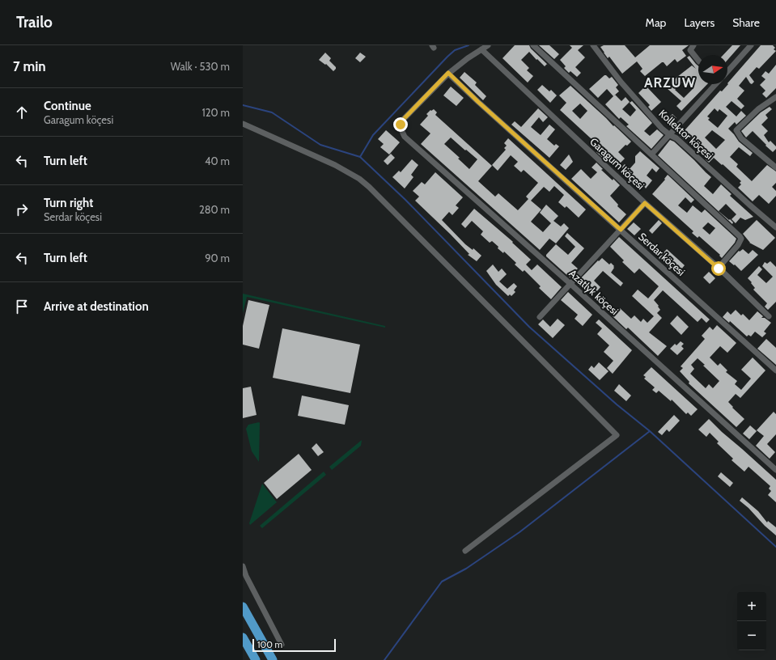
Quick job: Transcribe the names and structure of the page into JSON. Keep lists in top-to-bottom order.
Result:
{
  "streets": {
    "street": [
      "Kollektor köçesi",
      "Garagum köçesi",
      "Serdar köçesi",
      "Azatlyk köçesi"
    ]
  },
  "crossings": [
    ["Serdar köçesi", "Azatlyk köçesi"]
  ],
  "districts": ["ARZUW"],
  "scale_bar": "100 m",
  "north": "right",
  "page": {
    "header": "Trailo",
    "nav": ["Map", "Layers", "Share"],
    "heading": ["7 min", "Walk · 530 m"],
    "list": [
      ["Continue", "Garagum köçesi", "120 m"],
      ["Turn left", "40 m"],
      ["Turn right", "Serdar köçesi", "280 m"],
      ["Turn left", "90 m"],
      "Arrive at destination"
    ],
    "map_buttons": ["+", "−"],
    "scale": "100 m"
  }
}
